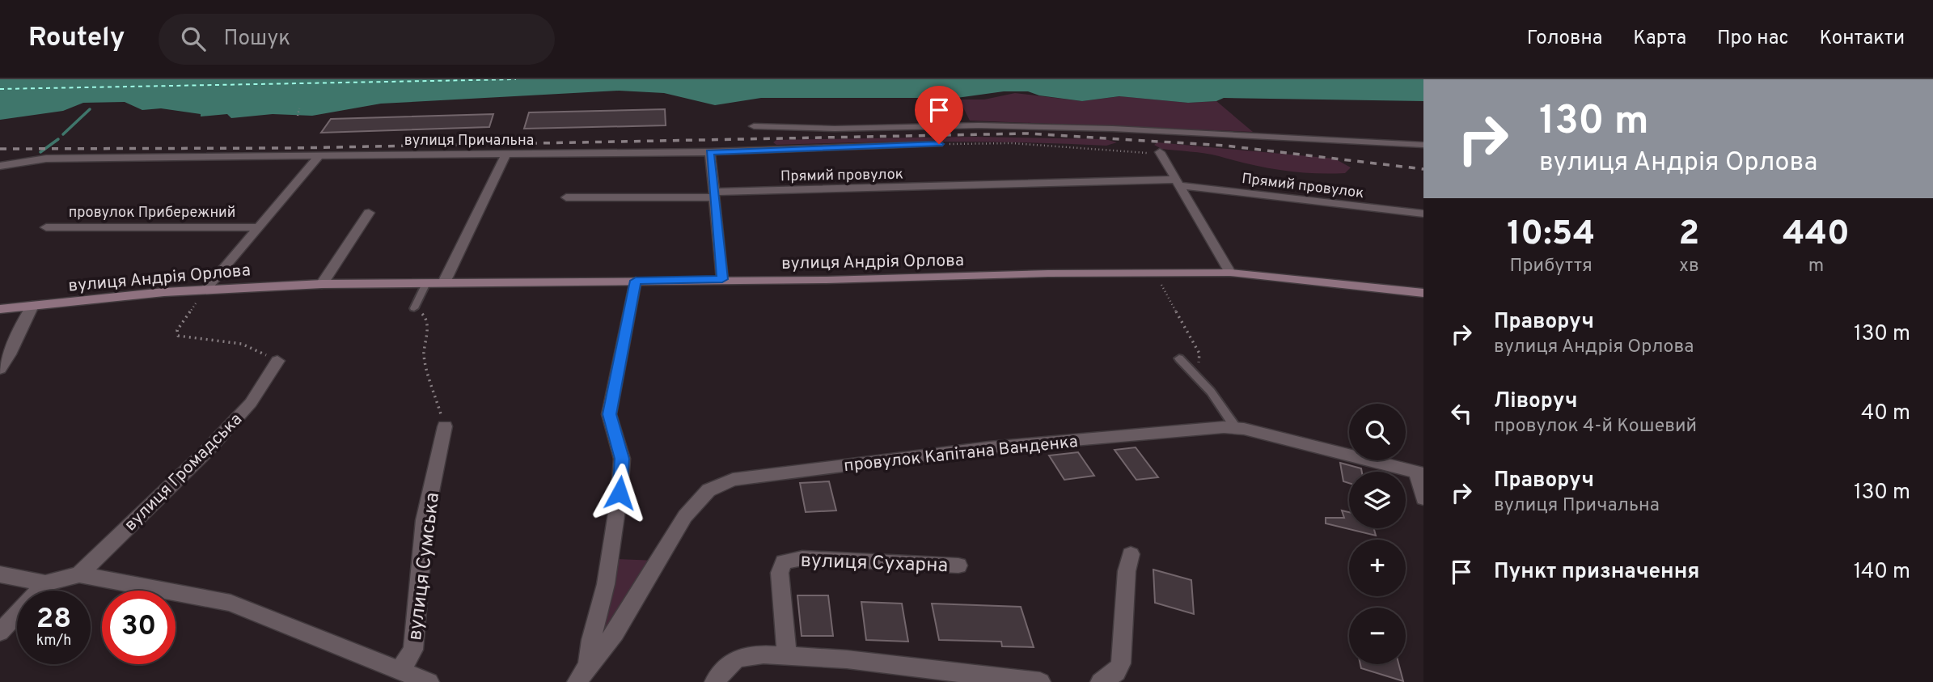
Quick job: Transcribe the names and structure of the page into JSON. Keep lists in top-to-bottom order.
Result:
{
  "streets": {
    "street": [
      "вулиця Причальна",
      "Прямий провулок",
      "провулок Прибережний",
      "вулиця Андрія Орлова",
      "провулок Капітана Ванденка",
      "вулиця Громадська",
      "вулиця Сухарна",
      "вулиця Сумська"
    ]
  },
  "page": {
    "header": "Routely",
    "search": "Пошук",
    "nav": [
      "Головна",
      "Карта",
      "Про нас",
      "Контакти"
    ],
    "turn": ["130 m", "вулиця Андрія Орлова"],
    "eta": [
      "10:54",
      "Прибуття",
      "2",
      "хв",
      "440",
      "m"
    ],
    "list": [
      {
        "name": "Праворуч",
        "note": "вулиця Андрія Орлова",
        "value": "130 m"
      },
      {
        "name": "Ліворуч",
        "note": "провулок 4-й Кошевий",
        "value": "40 m"
      },
      {
        "name": "Праворуч",
        "note": "вулиця Причальна",
        "value": "130 m"
      },
      {
        "name": "Пункт призначення",
        "value": "140 m"
      }
    ],
    "map_buttons": ["+", "−"],
    "speed": "28 km/h",
    "limit": "30"
  }
}
